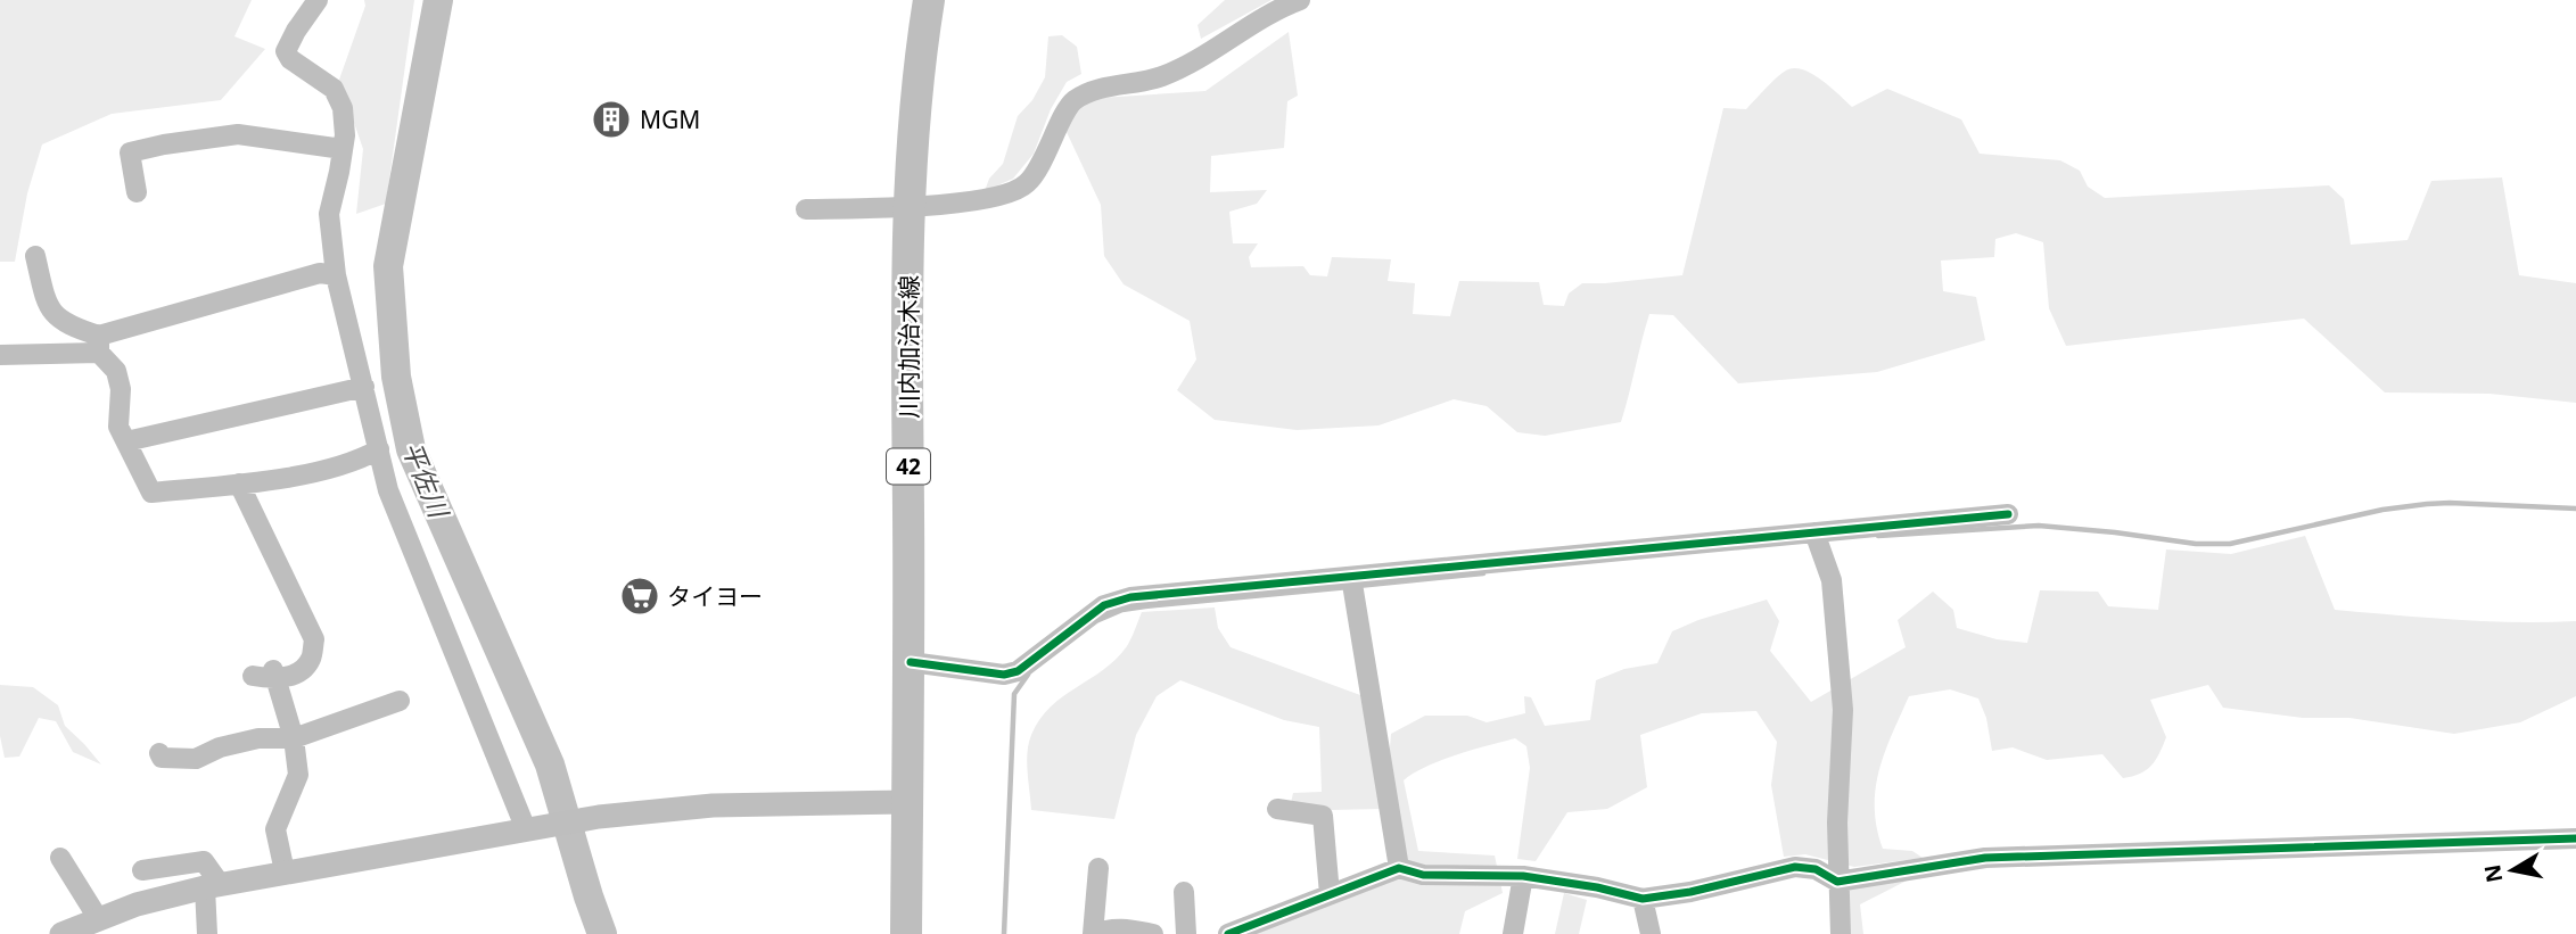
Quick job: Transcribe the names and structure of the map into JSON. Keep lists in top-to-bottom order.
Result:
{
  "streets": {
    "main road": ["川内加治木線", "42"]
  },
  "water": ["平佐川"],
  "places": {
    "building": ["MGM"],
    "supermarket": ["タイヨー"]
  },
  "north": "left"
}
